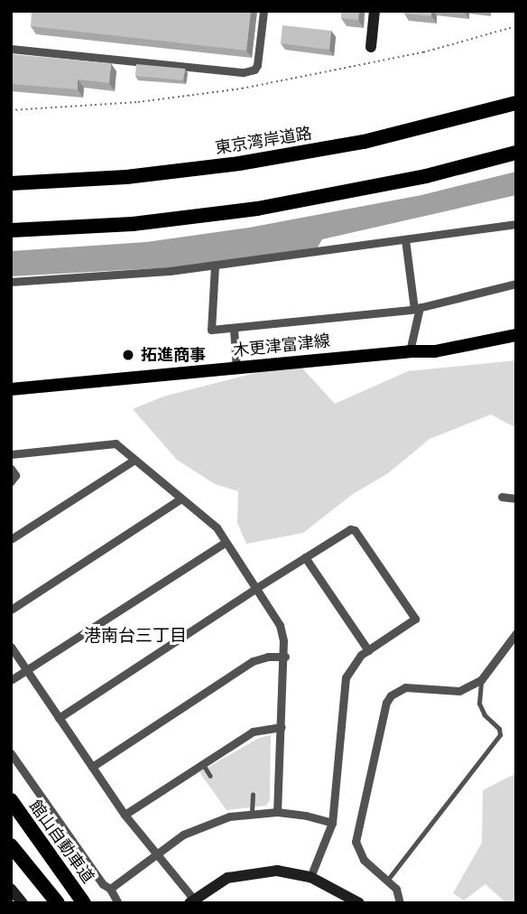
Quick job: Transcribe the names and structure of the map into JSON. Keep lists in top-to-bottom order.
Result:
{
  "streets": {
    "highway": ["東京湾岸道路", "館山自動車道"],
    "main road": ["木更津富津線"]
  },
  "districts": ["港南台三丁目"],
  "places": ["拓進商事"]
}
